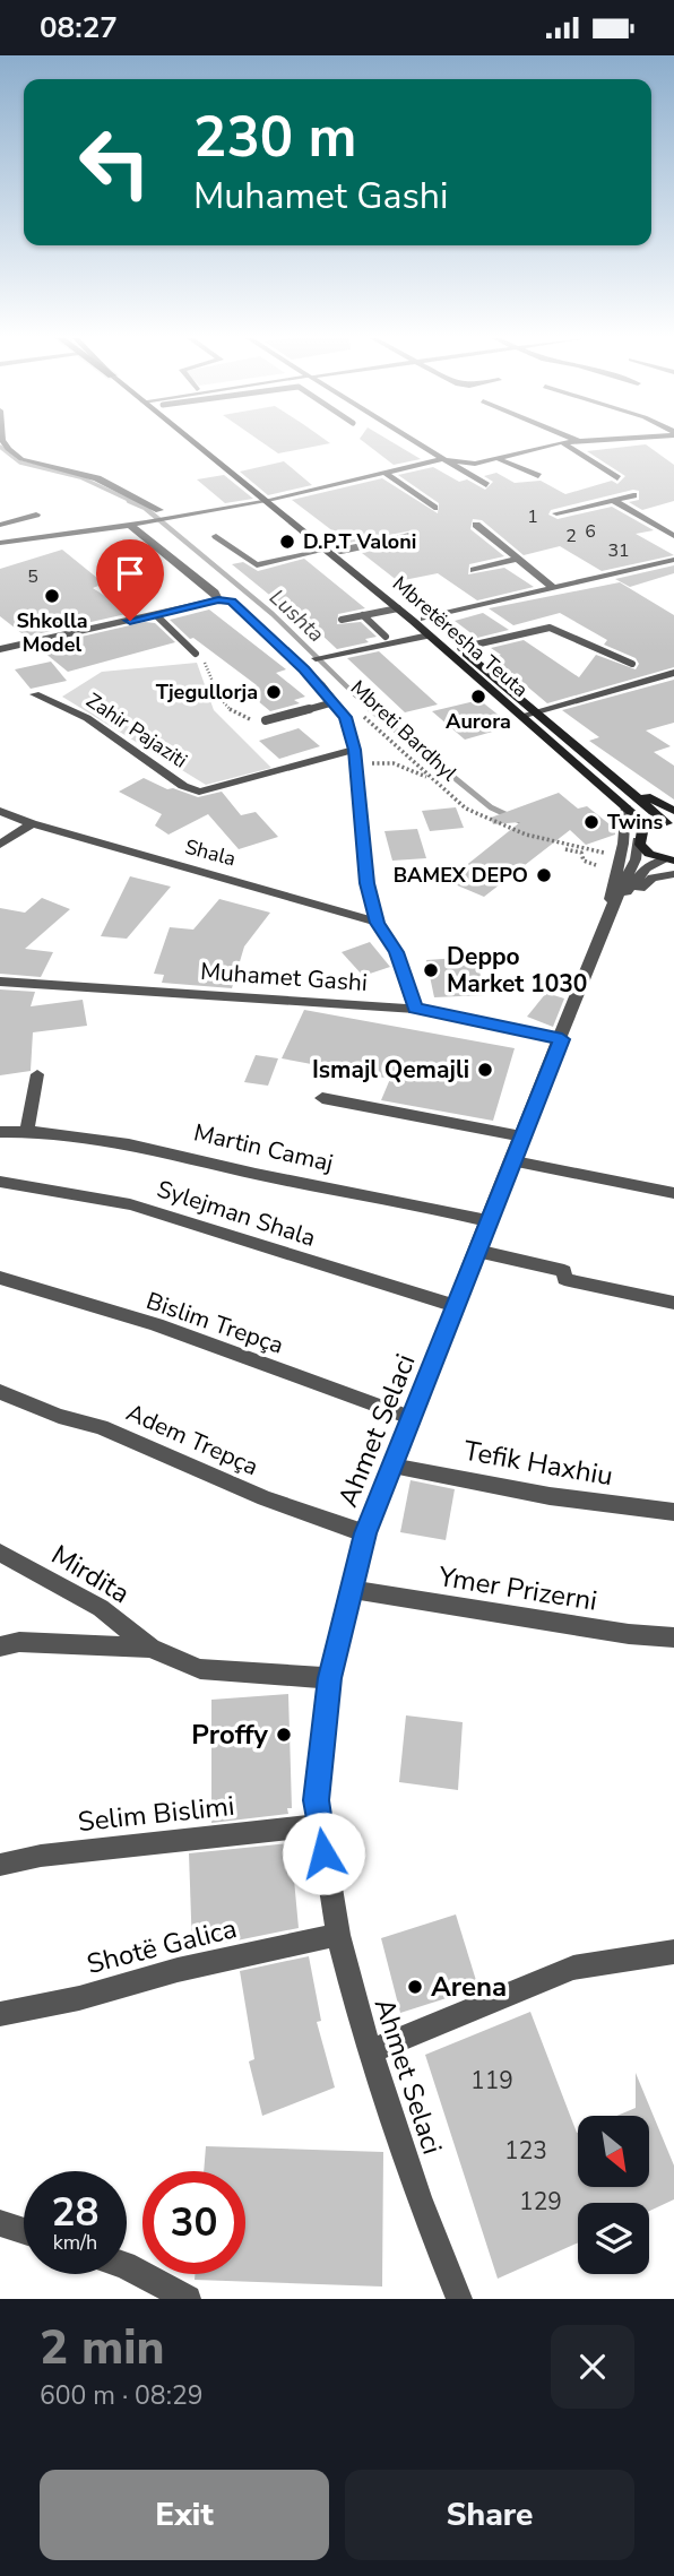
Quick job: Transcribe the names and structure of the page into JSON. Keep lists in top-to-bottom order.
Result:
{
  "streets": {
    "main road": ["Mbretëresha Teuta"],
    "street": [
      "Zahir Pajaziti",
      "Shala",
      "Muhamet Gashi",
      "Martin Camaj",
      "Sylejman Shala",
      "Bislim Trepça",
      "Ahmet Selaci",
      "Adem Trepça",
      "Tefik Haxhiu",
      "Mirdita",
      "Ymer Prizerni",
      "Selim Bislimi",
      "Shotë Galica"
    ],
    "path": ["Mbreti Bardhyl"]
  },
  "crossings": [
    ["Muhamet Gashi", "Ahmet Selaci"],
    ["Martin Camaj", "Ahmet Selaci"],
    ["Sylejman Shala", "Ahmet Selaci"],
    ["Bislim Trepça", "Ahmet Selaci"],
    ["Ahmet Selaci", "Adem Trepça"],
    ["Ahmet Selaci", "Tefik Haxhiu"],
    ["Ahmet Selaci", "Ymer Prizerni"],
    ["Ahmet Selaci", "Selim Bislimi"],
    ["Ahmet Selaci", "Shotë Galica"]
  ],
  "water": ["Lushta"],
  "places": [
    "D.P.T Valoni",
    "Shkolla Model",
    "Tjegullorja",
    "Aurora",
    "Twins",
    "BAMEX DEPO",
    "Deppo Market 1030",
    "Ismajl Qemajli",
    "Proffy",
    "Arena"
  ],
  "house_numbers": [
    "1",
    "6",
    "2",
    "31",
    "5",
    "119",
    "123",
    "129"
  ],
  "north": "bottom right",
  "page": {
    "status": "08:27",
    "turn": ["230 m", "Muhamet Gashi"],
    "speed": "28 km/h",
    "limit": "30",
    "heading": ["2 min", "600 m · 08:29"],
    "buttons": ["Exit", "Share"]
  }
}
